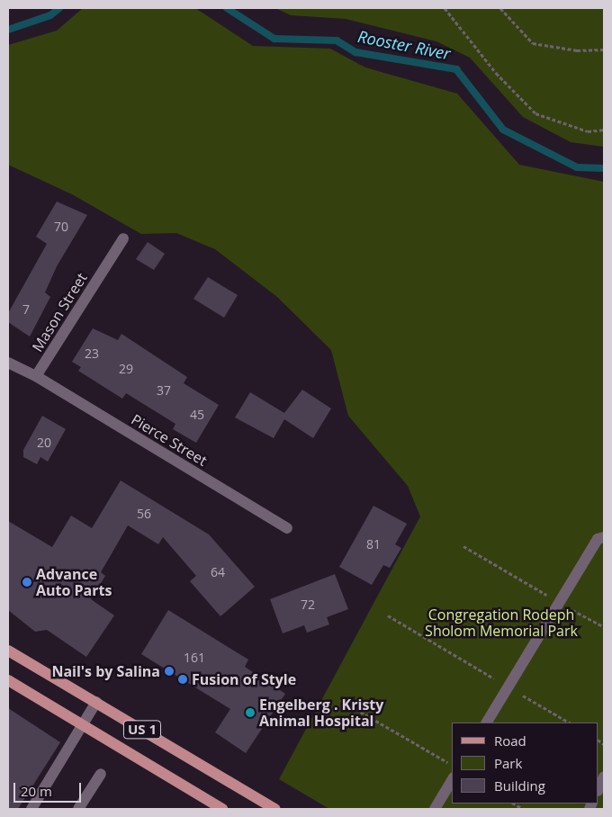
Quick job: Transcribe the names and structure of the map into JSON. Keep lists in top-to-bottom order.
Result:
{
  "streets": {
    "main road": ["US 1"],
    "street": ["Mason Street", "Pierce Street"]
  },
  "crossings": [
    ["Mason Street", "Pierce Street"]
  ],
  "water": ["Rooster River"],
  "parks": ["Congregation Rodeph Sholom Memorial Park"],
  "places": [
    "Advance Auto Parts",
    "Nail's by Salina",
    "Fusion of Style",
    "Engelberg . Kristy Animal Hospital"
  ],
  "house_numbers": [
    "70",
    "7",
    "23",
    "29",
    "37",
    "45",
    "20",
    "56",
    "81",
    "64",
    "72",
    "161"
  ],
  "legend": ["Road", "Park", "Building"],
  "scale_bar": "20 m"
}
